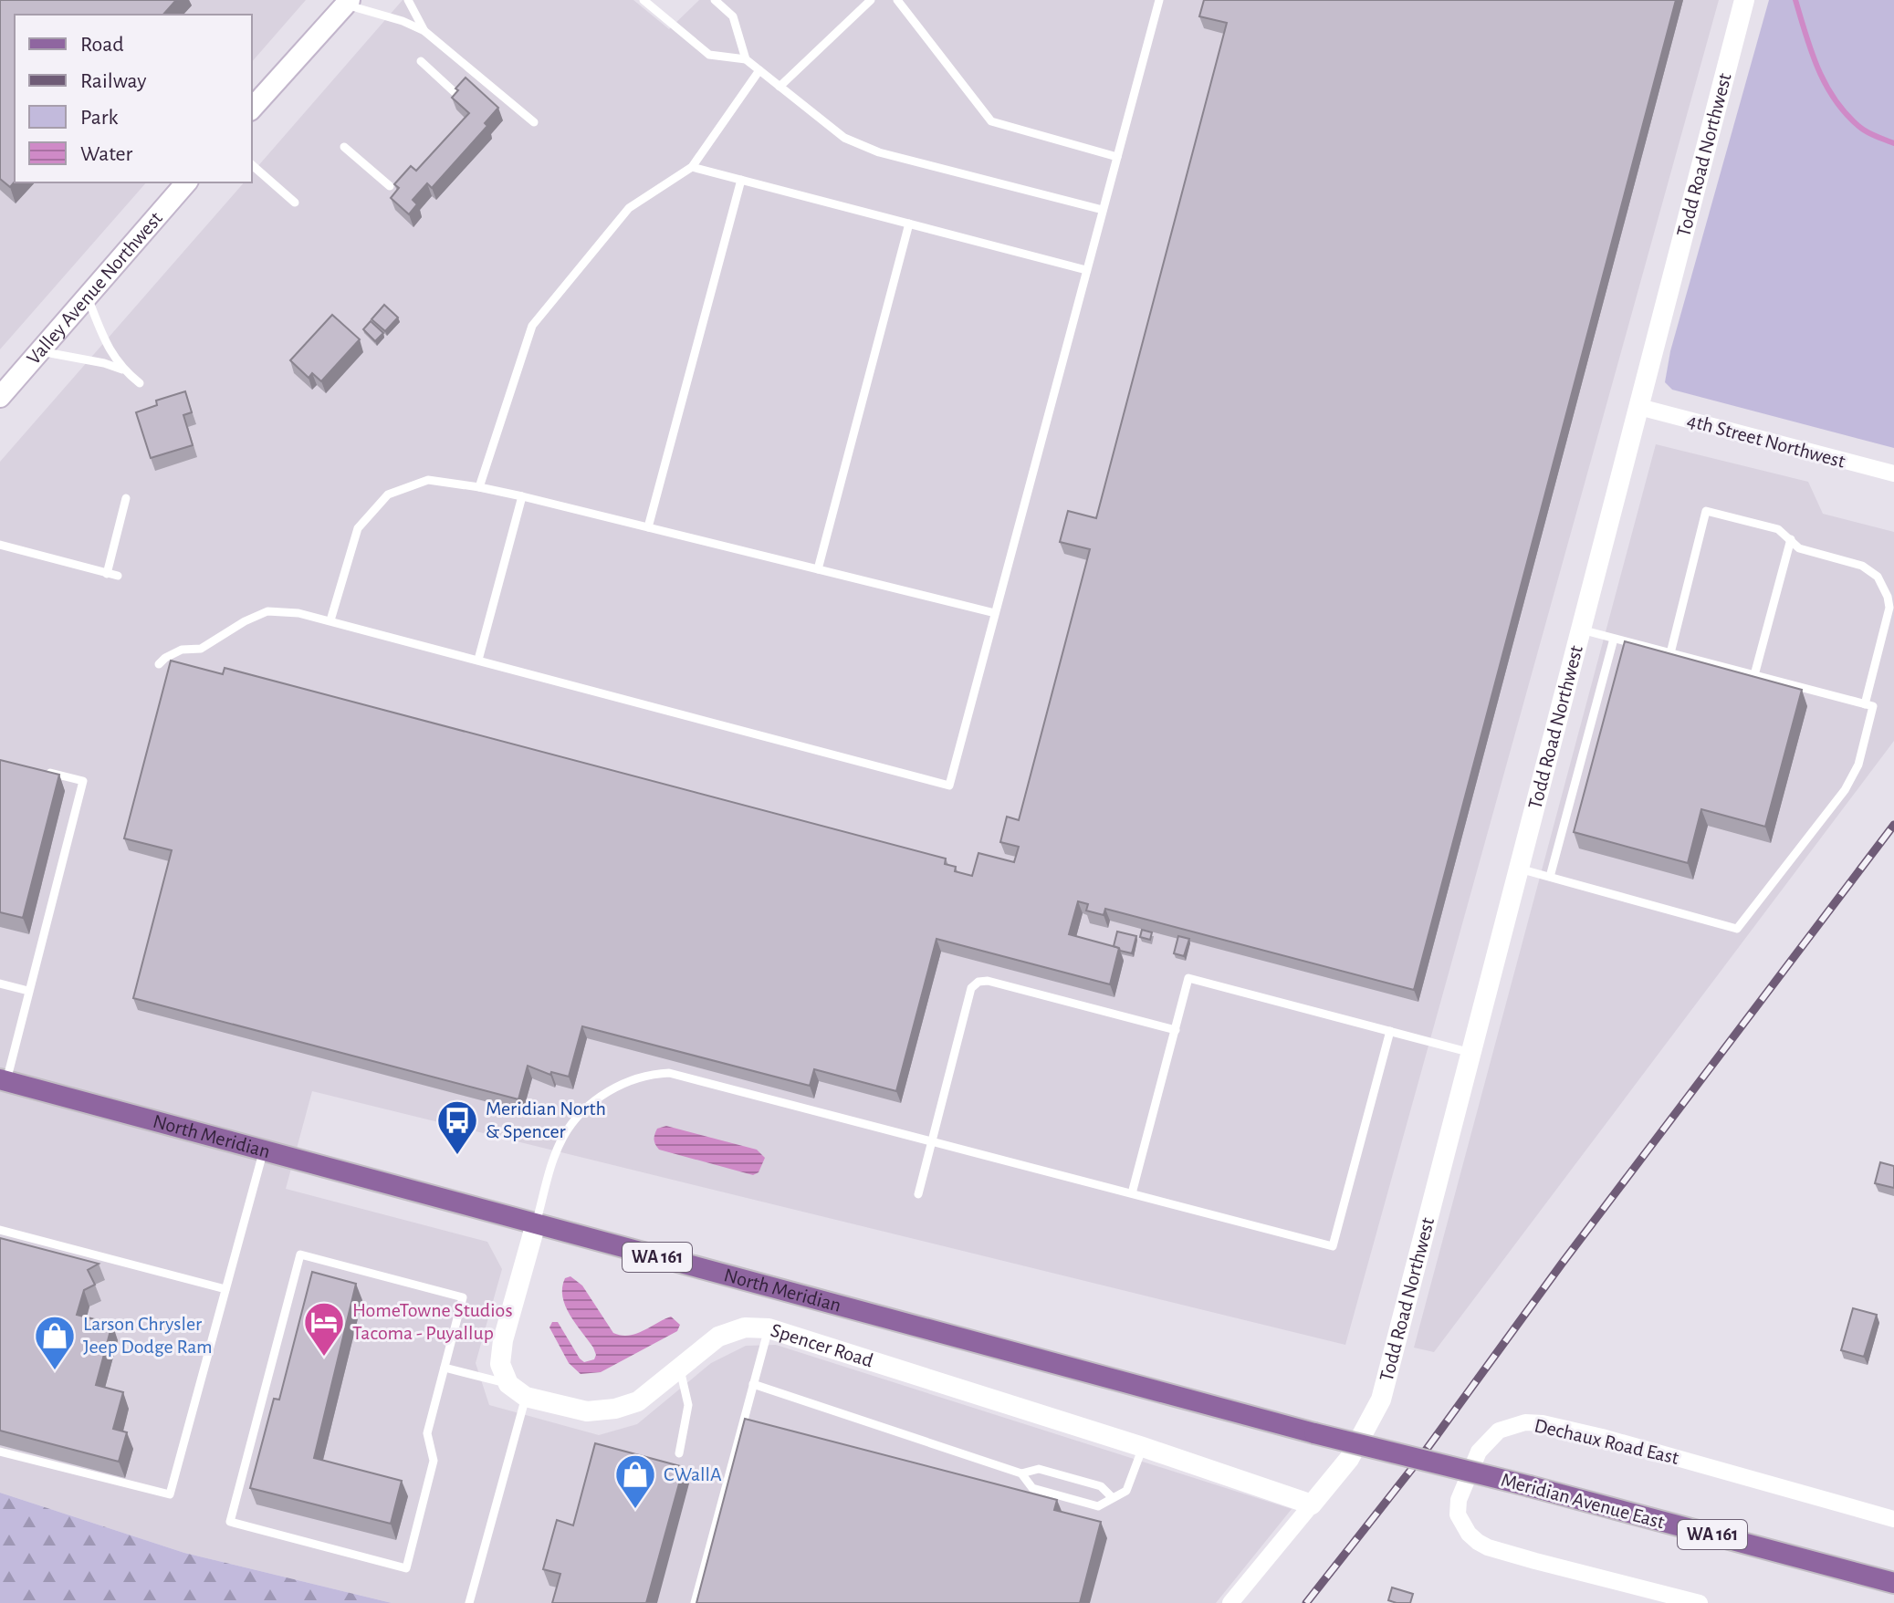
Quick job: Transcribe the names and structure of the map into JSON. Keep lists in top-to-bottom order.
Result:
{
  "streets": {
    "main road": ["North Meridian", "WA 161", "Meridian Avenue East"],
    "street": [
      "Todd Road Northwest",
      "Valley Avenue Northwest",
      "4th Street Northwest",
      "Spencer Road",
      "Dechaux Road East"
    ]
  },
  "crossings": [
    ["Todd Road Northwest", "4th Street Northwest"],
    ["Todd Road Northwest", "Spencer Road"],
    ["North Meridian", "Meridian Avenue East"]
  ],
  "places": {
    "bus stop": ["Meridian North & Spencer"],
    "hotel": ["HomeTowne Studios Tacoma - Puyallup"],
    "shop": ["Larson Chrysler Jeep Dodge Ram", "CWallA"]
  },
  "legend": [
    "Road",
    "Railway",
    "Park",
    "Water"
  ]
}
